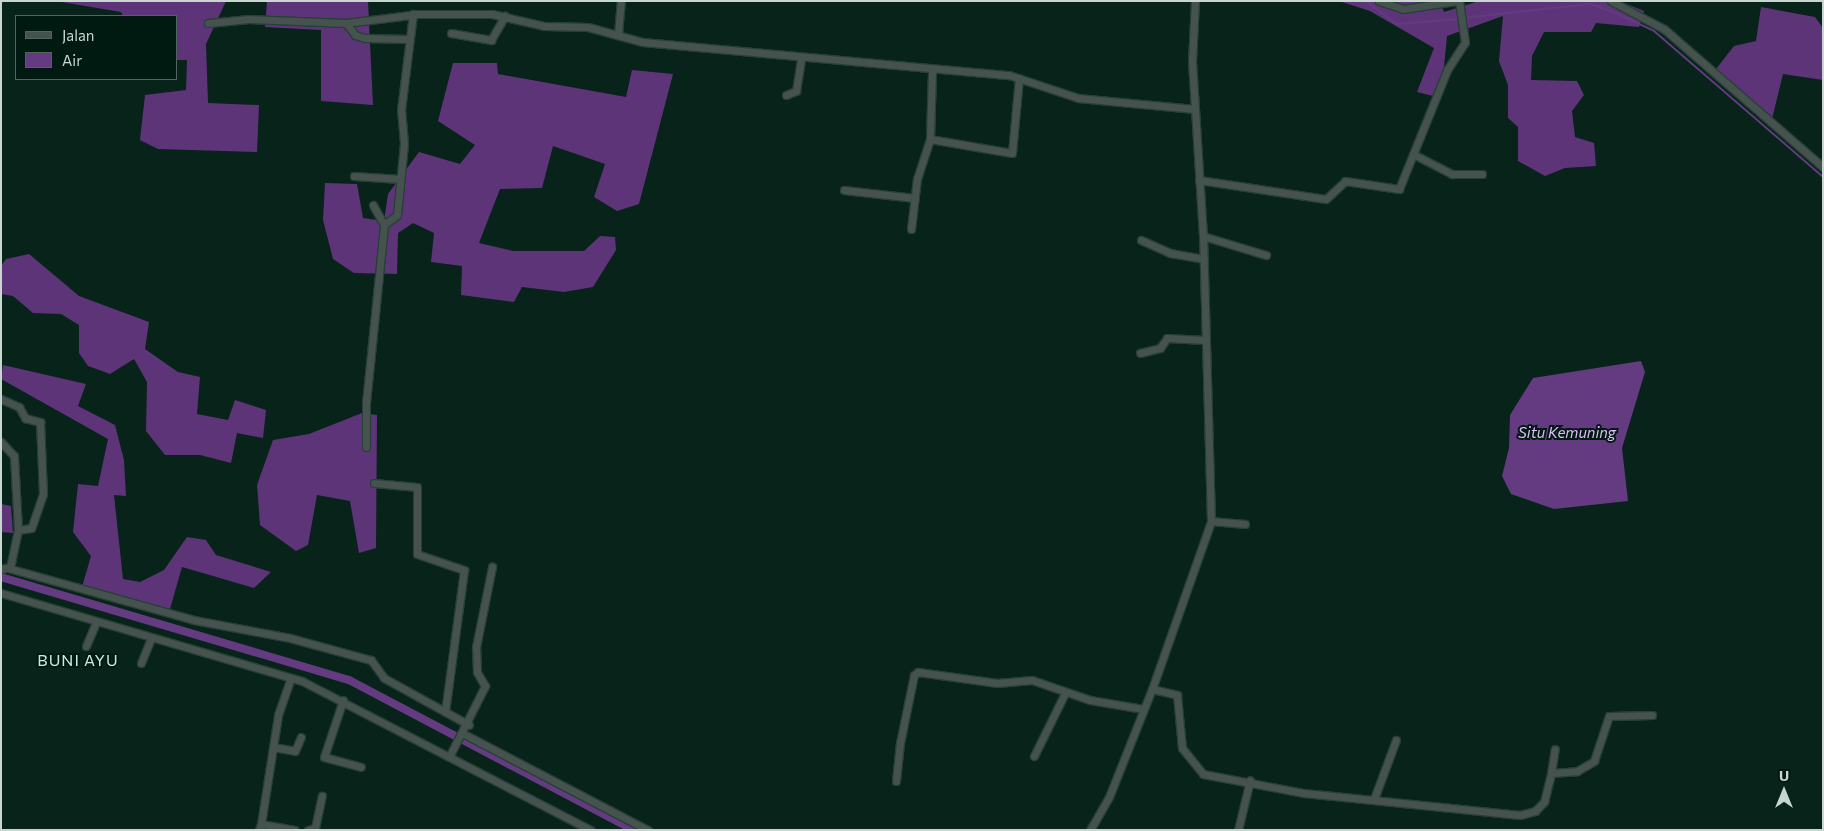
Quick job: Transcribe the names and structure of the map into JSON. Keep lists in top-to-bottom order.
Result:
{
  "districts": ["BUNI AYU"],
  "water": ["Situ Kemuning"],
  "legend": ["Jalan", "Air"],
  "north": "top"
}
